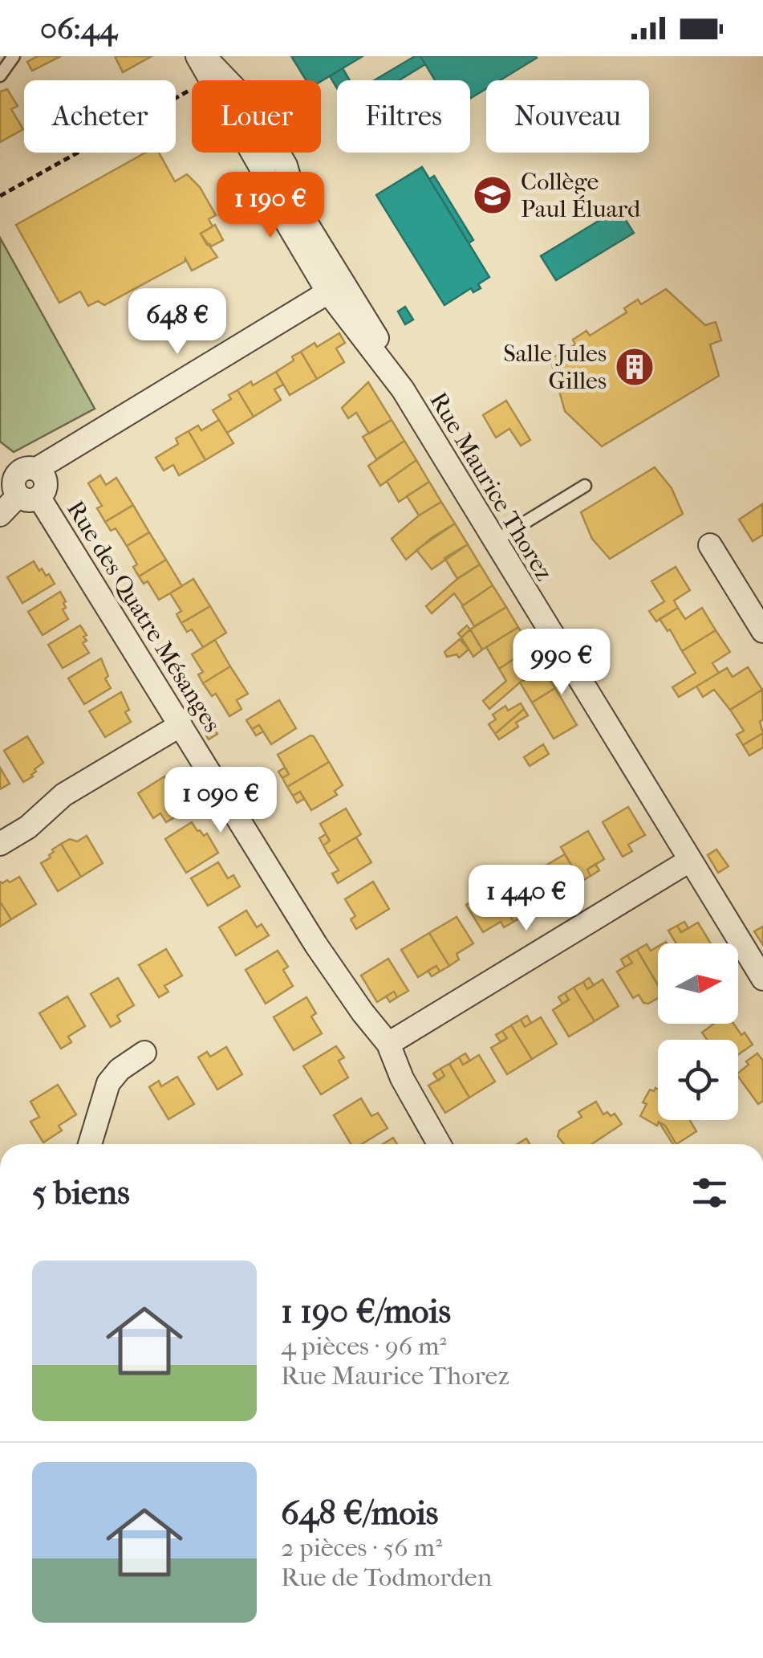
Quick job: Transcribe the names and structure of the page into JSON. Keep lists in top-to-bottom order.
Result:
{
  "streets": {
    "street": ["Rue Maurice Thorez", "Rue des Quatre Mésanges"]
  },
  "places": {
    "school or university": ["Collège Paul Éluard"],
    "building": ["Salle Jules Gilles"]
  },
  "north": "right",
  "page": {
    "status": "06:44",
    "chip": [
      "Acheter",
      "Louer",
      "Filtres",
      "Nouveau"
    ],
    "price": [
      "1 190 €",
      "648 €",
      "990 €",
      "1 090 €",
      "1 440 €"
    ],
    "heading": "5 biens",
    "list": [
      {
        "name": "1 190 €/mois",
        "note": "4 pièces · 96 m² · Rue Maurice Thorez"
      },
      {
        "name": "648 €/mois",
        "note": "2 pièces · 56 m² · Rue de Todmorden"
      }
    ]
  }
}
